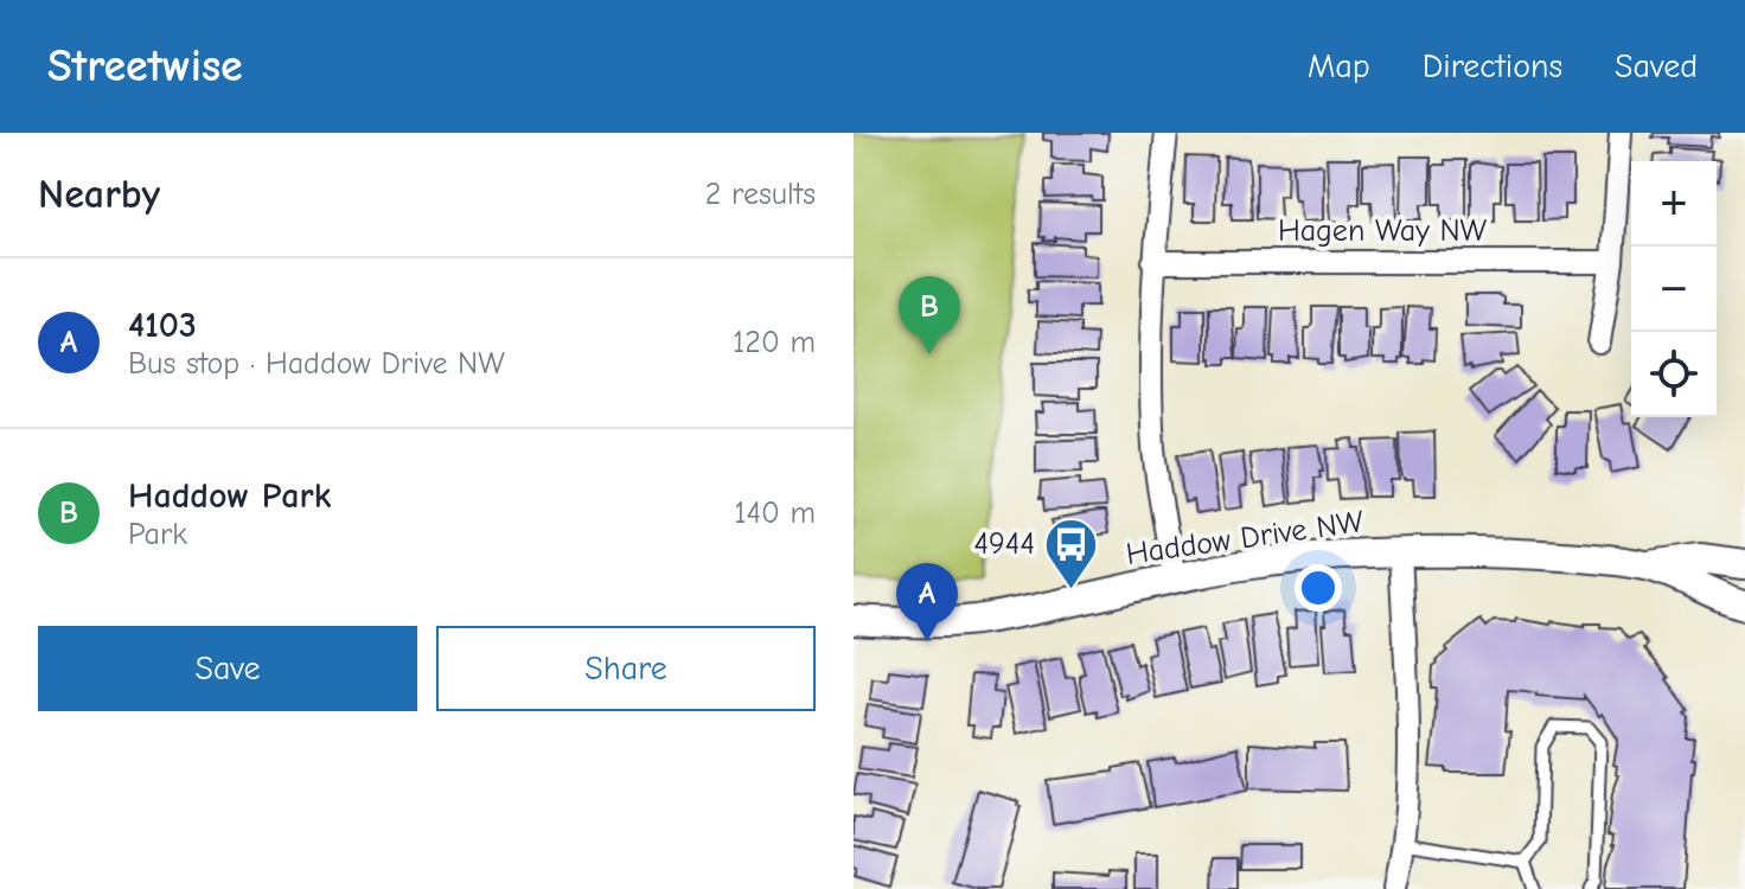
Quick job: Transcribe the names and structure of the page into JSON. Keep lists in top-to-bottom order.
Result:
{
  "streets": {
    "street": ["Hagen Way NW", "Haddow Drive NW"]
  },
  "places": {
    "bus stop": ["4944"]
  },
  "page": {
    "header": "Streetwise",
    "nav": ["Map", "Directions", "Saved"],
    "heading": ["Nearby", "2 results"],
    "map_buttons": ["+", "−"],
    "list": [
      {
        "mark": "A",
        "name": "4103",
        "note": "Bus stop · Haddow Drive NW",
        "value": "120 m"
      },
      {
        "mark": "B",
        "name": "Haddow Park",
        "note": "Park",
        "value": "140 m"
      }
    ],
    "pins": ["B", "A"],
    "buttons": ["Save", "Share"]
  }
}
